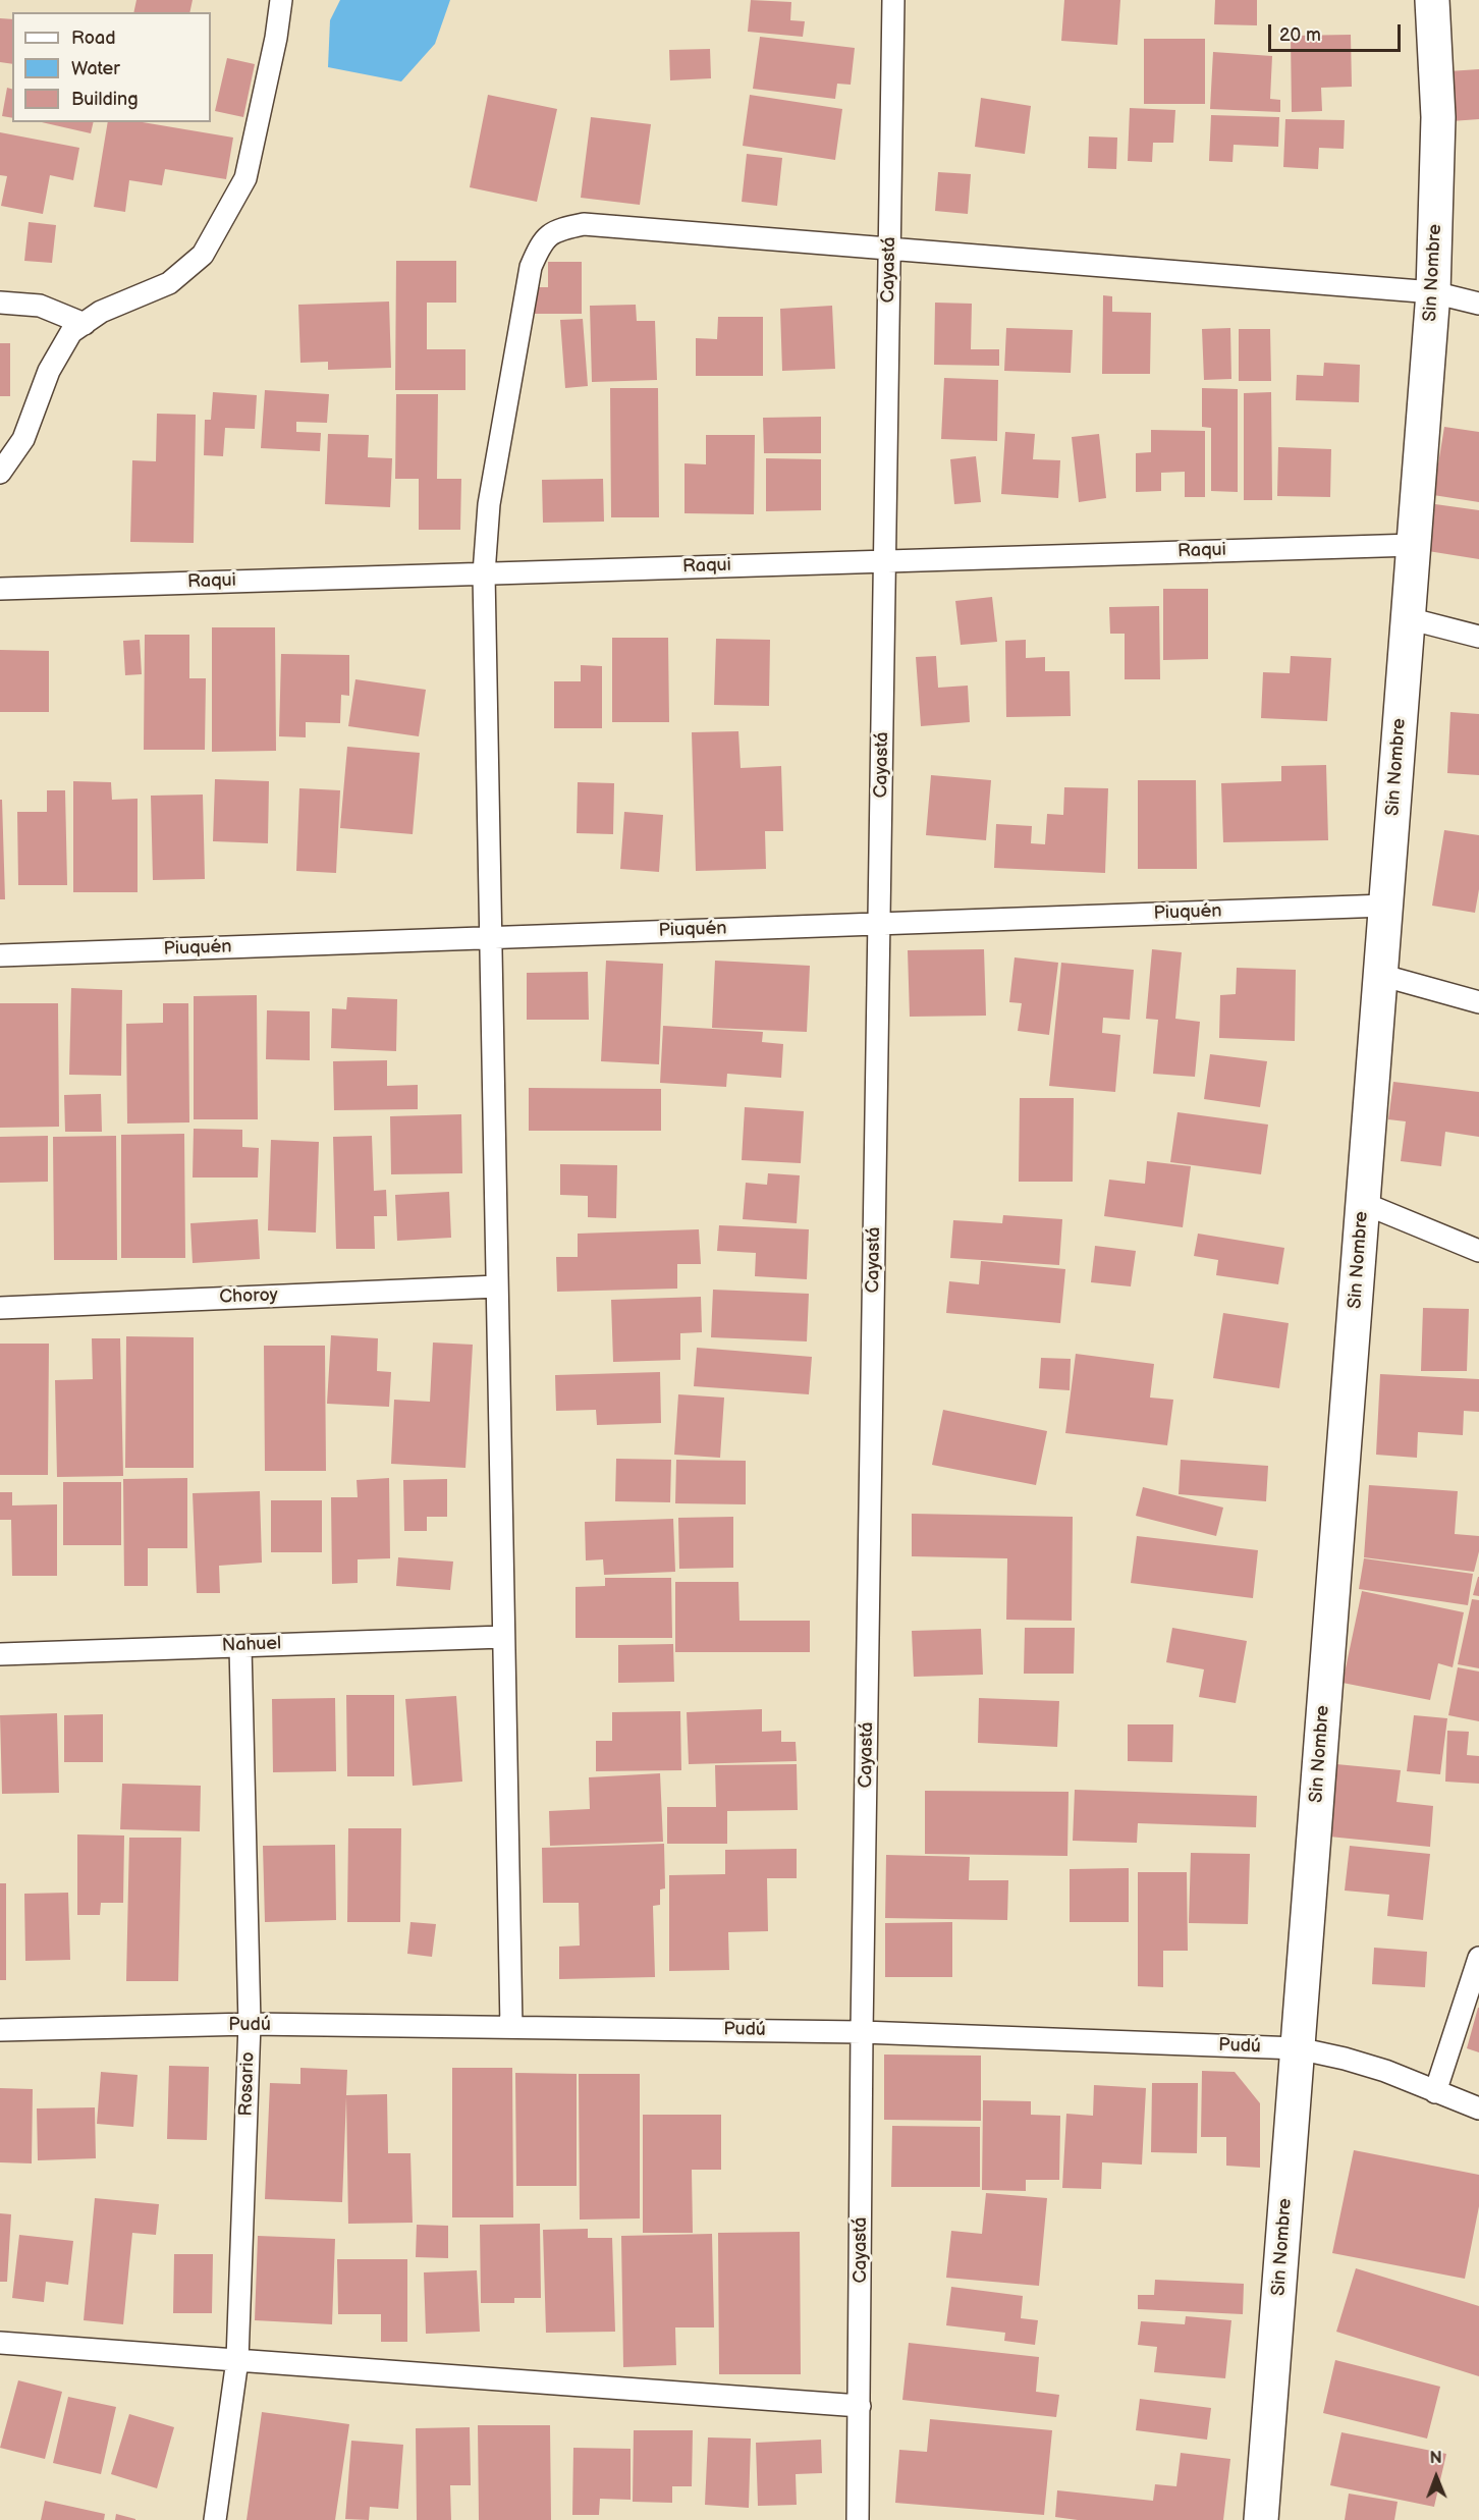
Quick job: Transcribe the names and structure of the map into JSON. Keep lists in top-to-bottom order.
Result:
{
  "streets": {
    "street": ["Sin Nombre"],
    "lane": [
      "Cayastá",
      "Raqui",
      "Piuquén",
      "Choroy",
      "Nahuel",
      "Pudú",
      "Rosario"
    ]
  },
  "crossings": [
    ["Cayastá", "Raqui"],
    ["Cayastá", "Piuquén"],
    ["Cayastá", "Pudú"],
    ["Sin Nombre", "Raqui"],
    ["Sin Nombre", "Piuquén"],
    ["Sin Nombre", "Pudú"],
    ["Nahuel", "Rosario"],
    ["Pudú", "Rosario"]
  ],
  "legend": ["Road", "Water", "Building"],
  "scale_bar": "20 m",
  "north": "top"
}
